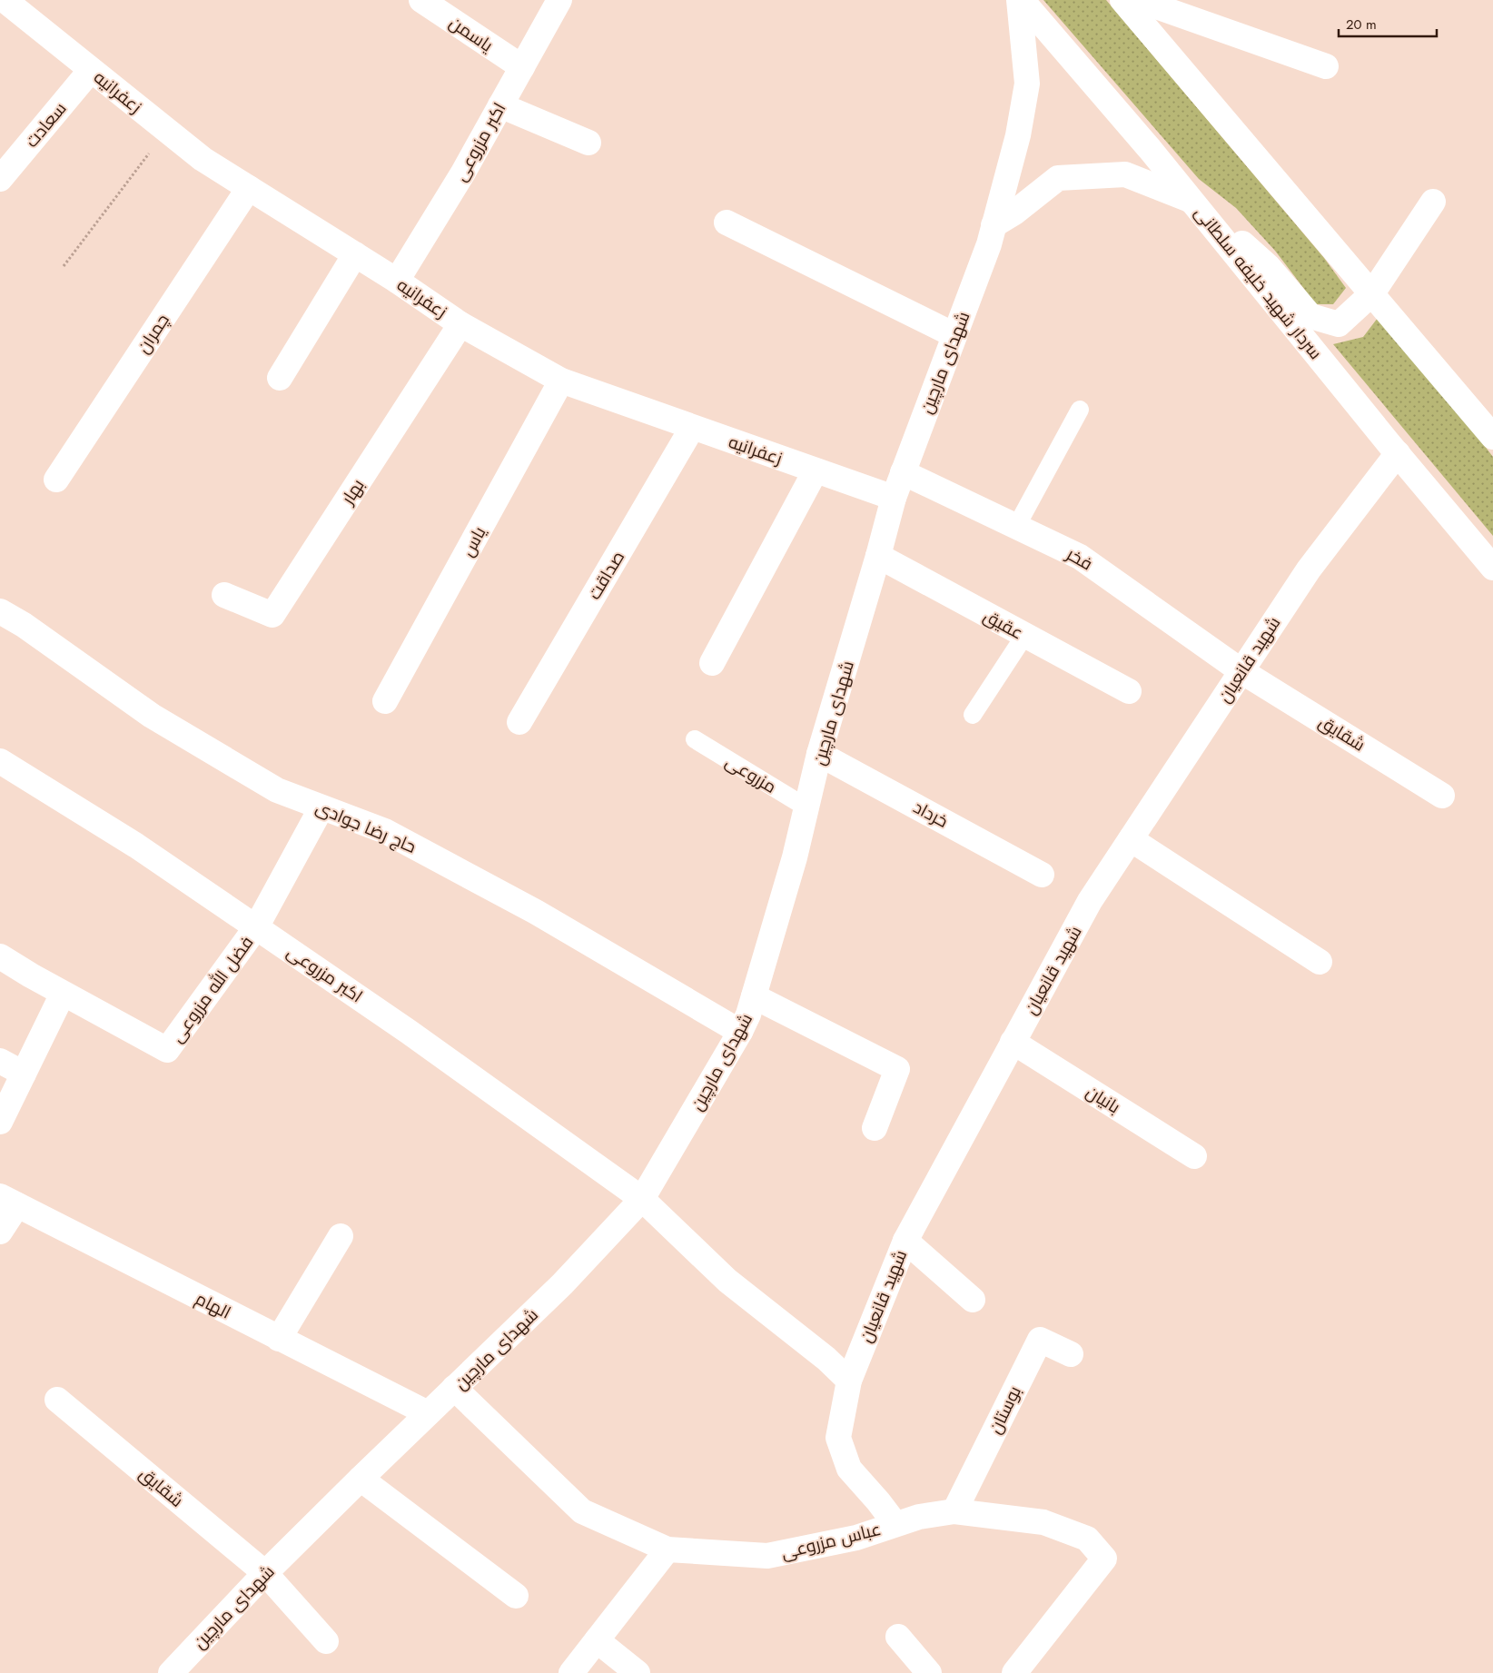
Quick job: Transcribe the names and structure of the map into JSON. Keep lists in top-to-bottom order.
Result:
{
  "streets": {
    "street": [
      "یاسمن",
      "زعفرانیه",
      "سعادت",
      "اکبر مزروعی",
      "سردار شهید خلیفه سلطانی",
      "چمران",
      "شهدای مارچین",
      "بهار",
      "یاس",
      "فخر",
      "صداقت",
      "عقیق",
      "شهید قانعیان",
      "شقایق",
      "خرداد",
      "حاج رضا جوادی",
      "فضل الله مزروعی",
      "بانیان",
      "الهام",
      "بوستان",
      "عباس مزروعی"
    ],
    "lane": ["مزروعی"]
  },
  "crossings": [
    ["یاسمن", "اکبر مزروعی"],
    ["زعفرانیه", "سعادت"],
    ["زعفرانیه", "اکبر مزروعی"],
    ["زعفرانیه", "چمران"],
    ["زعفرانیه", "شهدای مارچین"],
    ["زعفرانیه", "بهار"],
    ["زعفرانیه", "یاس"],
    ["زعفرانیه", "صداقت"],
    ["اکبر مزروعی", "شهدای مارچین"],
    ["اکبر مزروعی", "شهید قانعیان"],
    ["اکبر مزروعی", "فضل الله مزروعی"],
    ["سردار شهید خلیفه سلطانی", "شهدای مارچین"],
    ["سردار شهید خلیفه سلطانی", "شهید قانعیان"],
    ["شهدای مارچین", "فخر"],
    ["شهدای مارچین", "عقیق"],
    ["شهدای مارچین", "شقایق"],
    ["شهدای مارچین", "مزروعی"],
    ["شهدای مارچین", "خرداد"],
    ["شهدای مارچین", "حاج رضا جوادی"],
    ["شهدای مارچین", "الهام"],
    ["شهدای مارچین", "عباس مزروعی"],
    ["فخر", "شهید قانعیان"],
    ["فخر", "شقایق"],
    ["شهید قانعیان", "شقایق"],
    ["شهید قانعیان", "بانیان"],
    ["شهید قانعیان", "عباس مزروعی"],
    ["حاج رضا جوادی", "فضل الله مزروعی"],
    ["بوستان", "عباس مزروعی"]
  ],
  "scale_bar": "20 m"
}
